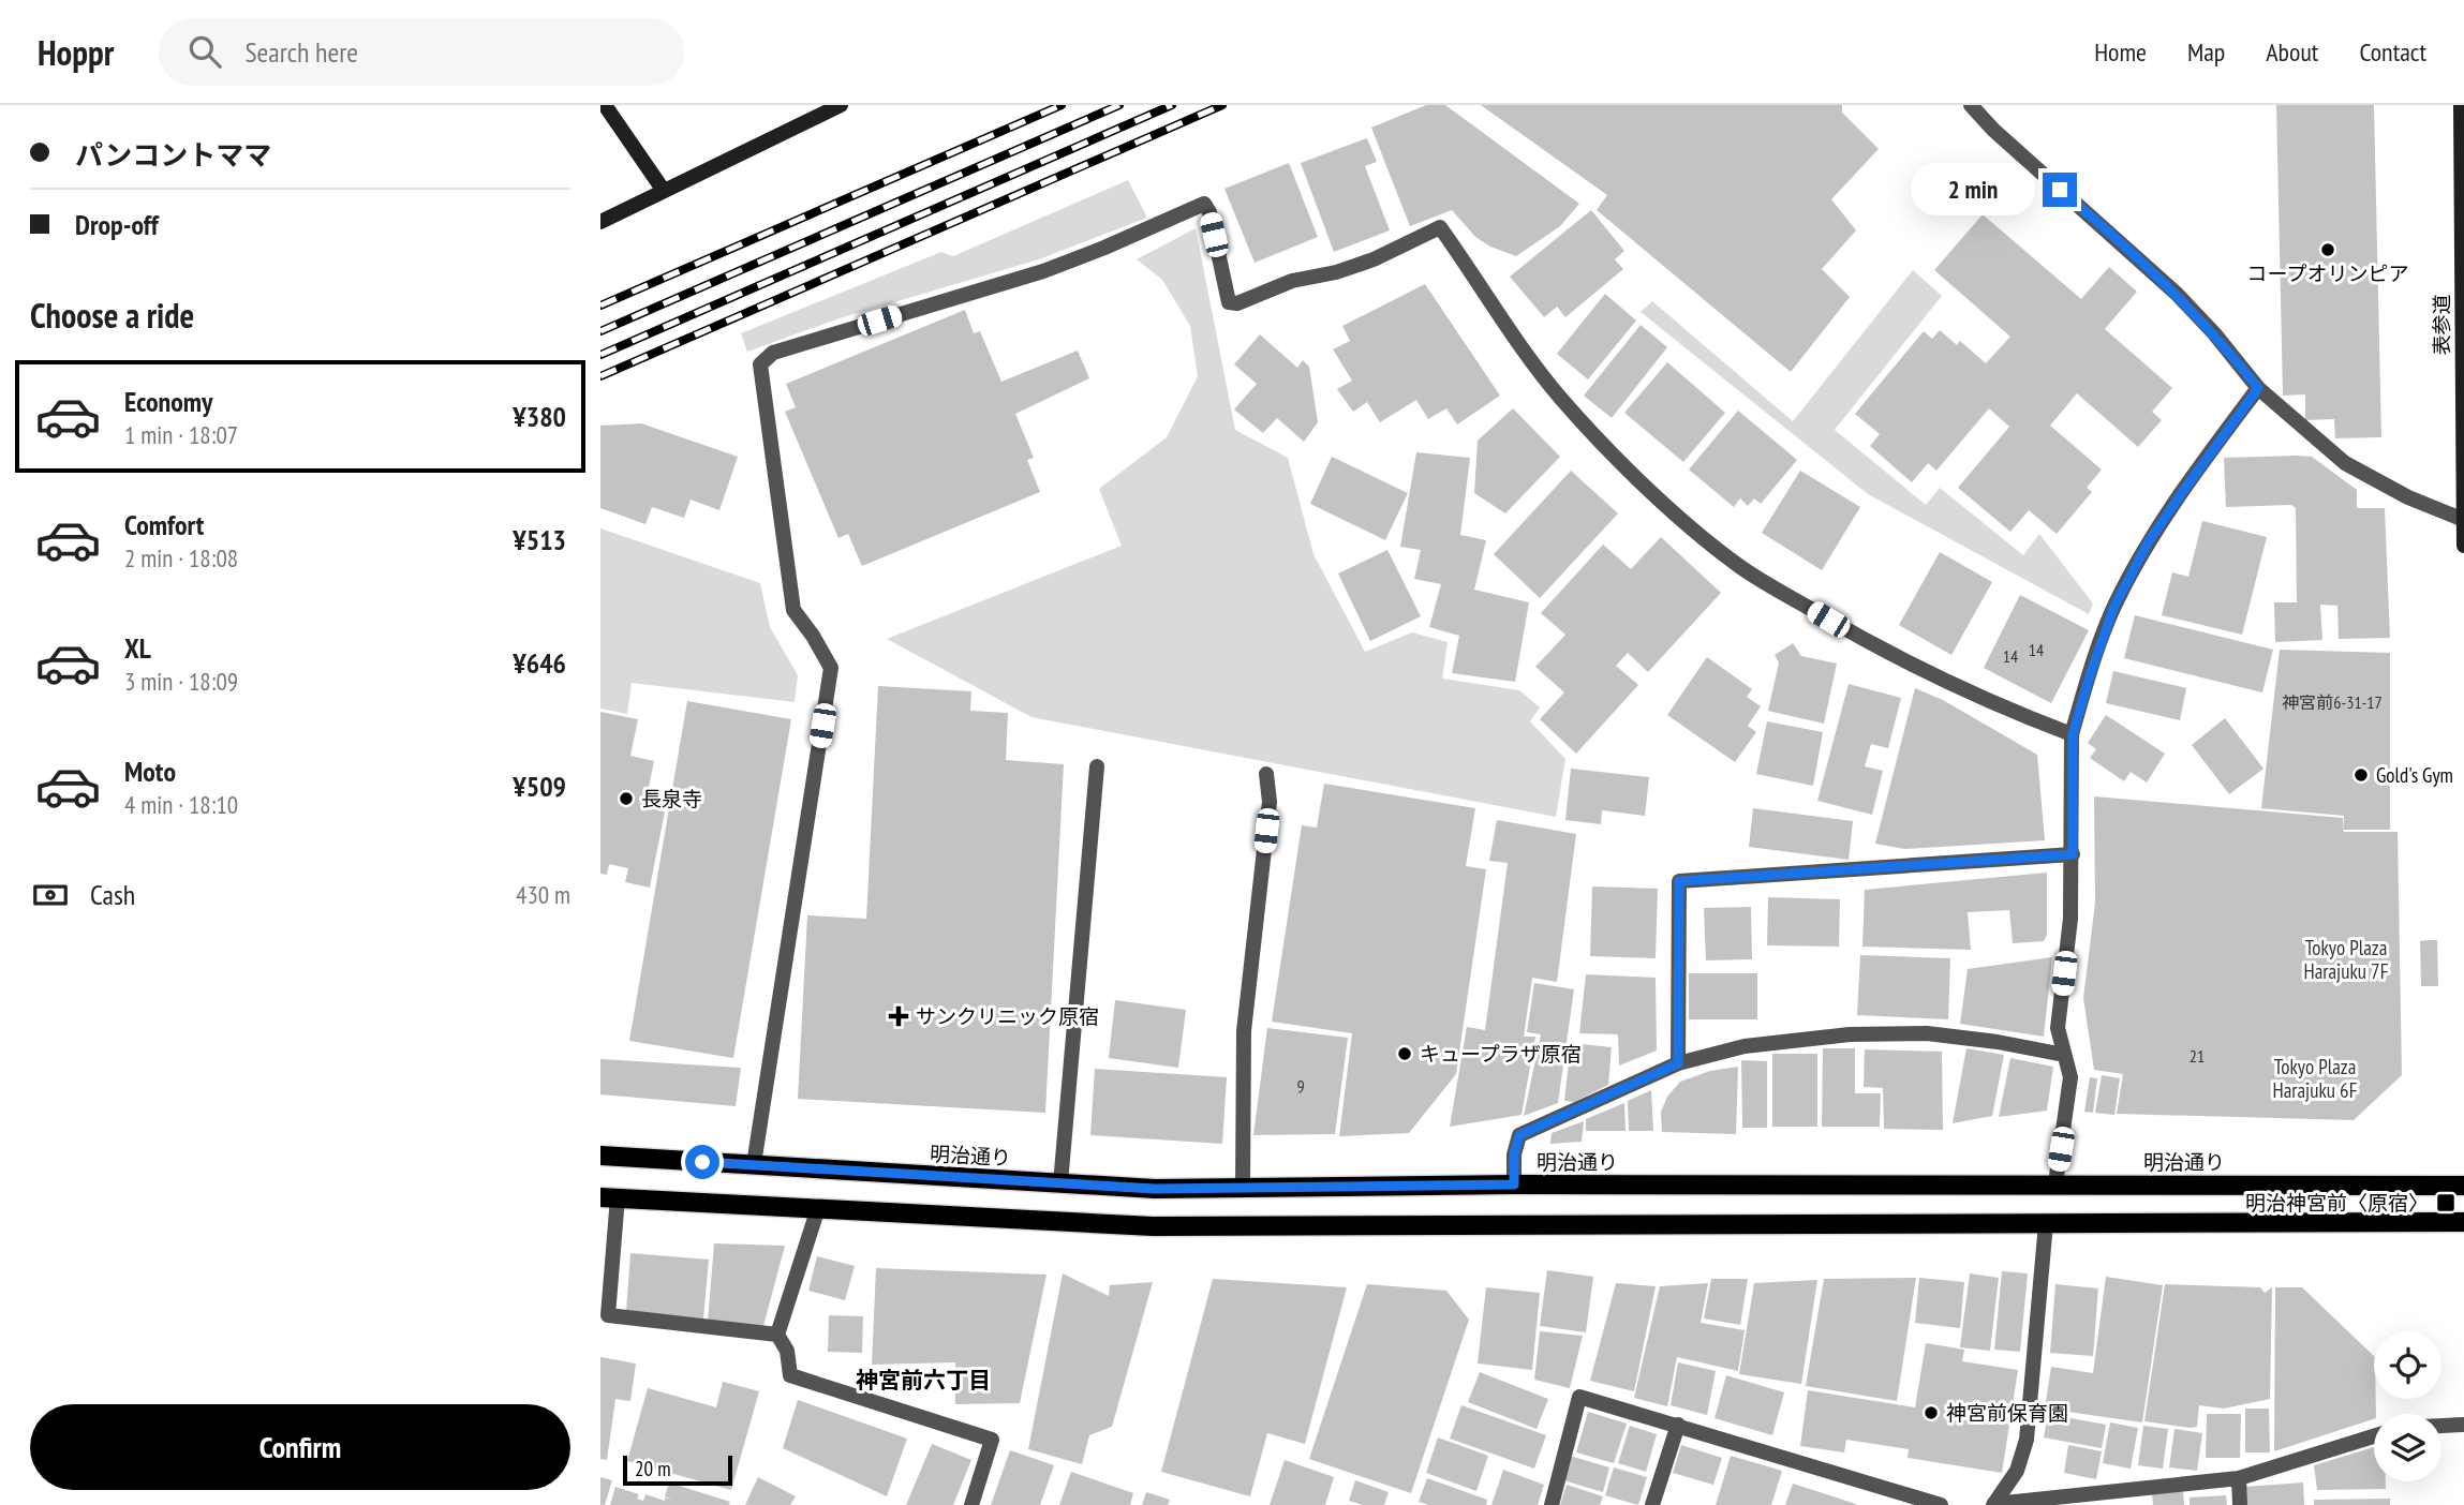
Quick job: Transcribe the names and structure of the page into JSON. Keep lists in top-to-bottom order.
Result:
{
  "streets": {
    "main road": ["表参道", "明治通り"]
  },
  "districts": ["神宮前六丁目"],
  "parks": ["Tokyo Plaza Harajuku 7F", "Tokyo Plaza Harajuku 6F"],
  "places": {
    "other": [
      "コープオリンピア",
      "Gold's Gym",
      "長泉寺",
      "キュープラザ原宿",
      "神宮前保育園"
    ],
    "health": ["サンクリニック原宿"],
    "transit": ["明治神宮前〈原宿〉"]
  },
  "house_numbers": [
    "14",
    "14",
    "神宮前6-31-17",
    "21",
    "9"
  ],
  "scale_bar": "20 m",
  "page": {
    "header": "Hoppr",
    "search": "Search here",
    "nav": [
      "Home",
      "Map",
      "About",
      "Contact"
    ],
    "banner": ["パンコントママ", "Drop-off"],
    "bubble": "2 min",
    "heading": "Choose a ride",
    "list": [
      {
        "name": "Economy",
        "note": "1 min · 18:07",
        "value": "¥380"
      },
      {
        "name": "Comfort",
        "note": "2 min · 18:08",
        "value": "¥513"
      },
      {
        "name": "XL",
        "note": "3 min · 18:09",
        "value": "¥646"
      },
      {
        "name": "Moto",
        "note": "4 min · 18:10",
        "value": "¥509"
      }
    ],
    "pay": ["Cash", "430 m"],
    "buttons": "Confirm",
    "scale": "20 m"
  }
}
